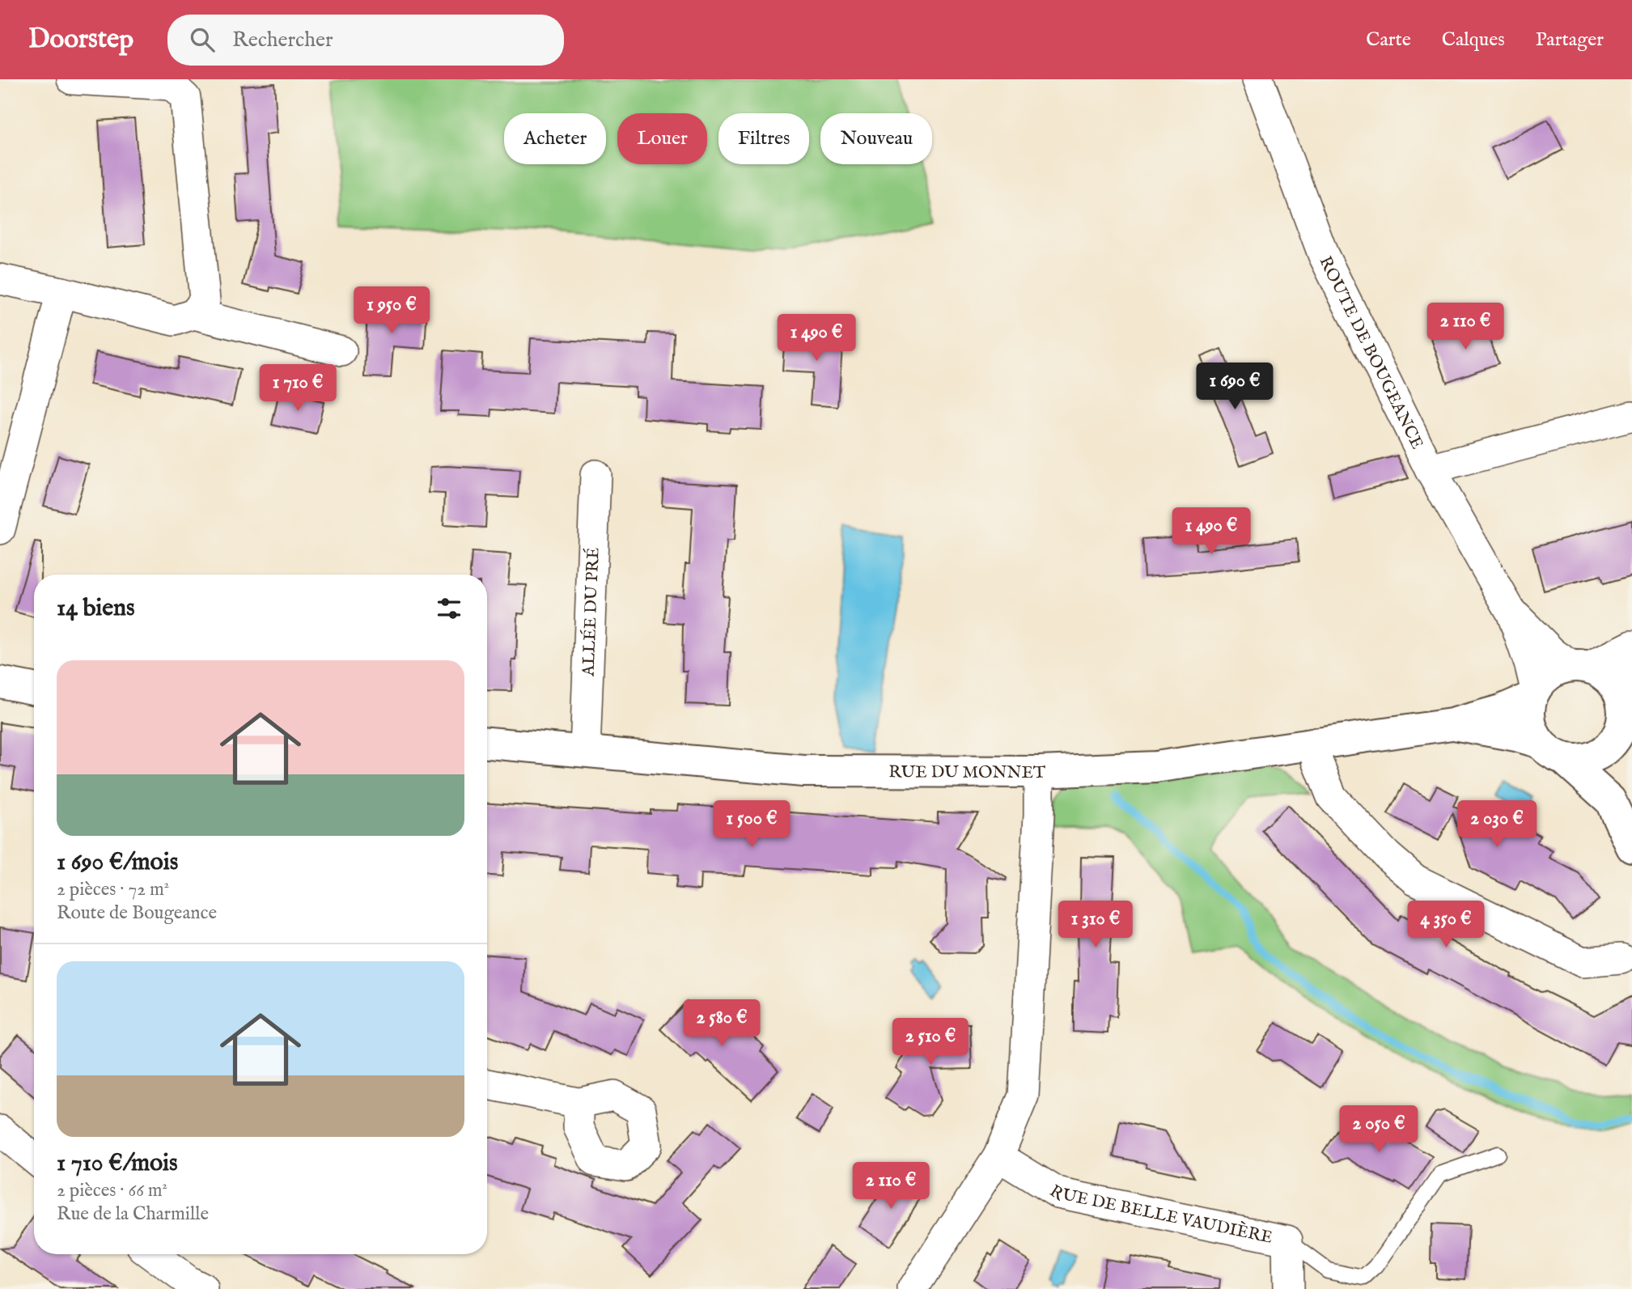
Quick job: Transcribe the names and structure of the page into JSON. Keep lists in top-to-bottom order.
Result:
{
  "streets": {
    "street": [
      "ROUTE DE BOUGEANCE",
      "ALLÉE DU PRÉ",
      "RUE DU MONNET",
      "RUE DE BELLE VAUDIÈRE"
    ]
  },
  "crossings": [
    ["ROUTE DE BOUGEANCE", "RUE DU MONNET"],
    ["ALLÉE DU PRÉ", "RUE DU MONNET"]
  ],
  "page": {
    "header": "Doorstep",
    "search": "Rechercher",
    "nav": ["Carte", "Calques", "Partager"],
    "chip": [
      "Acheter",
      "Louer",
      "Filtres",
      "Nouveau"
    ],
    "price": [
      "1 950 €",
      "2 110 €",
      "1 490 €",
      "1 690 €",
      "1 710 €",
      "1 490 €",
      "1 500 €",
      "2 030 €",
      "1 310 €",
      "4 350 €",
      "2 580 €",
      "2 510 €",
      "2 050 €",
      "2 110 €"
    ],
    "heading": "14 biens",
    "list": [
      {
        "name": "1 690 €/mois",
        "note": "2 pièces · 72 m² · Route de Bougeance"
      },
      {
        "name": "1 710 €/mois",
        "note": "2 pièces · 66 m² · Rue de la Charmille"
      }
    ]
  }
}
